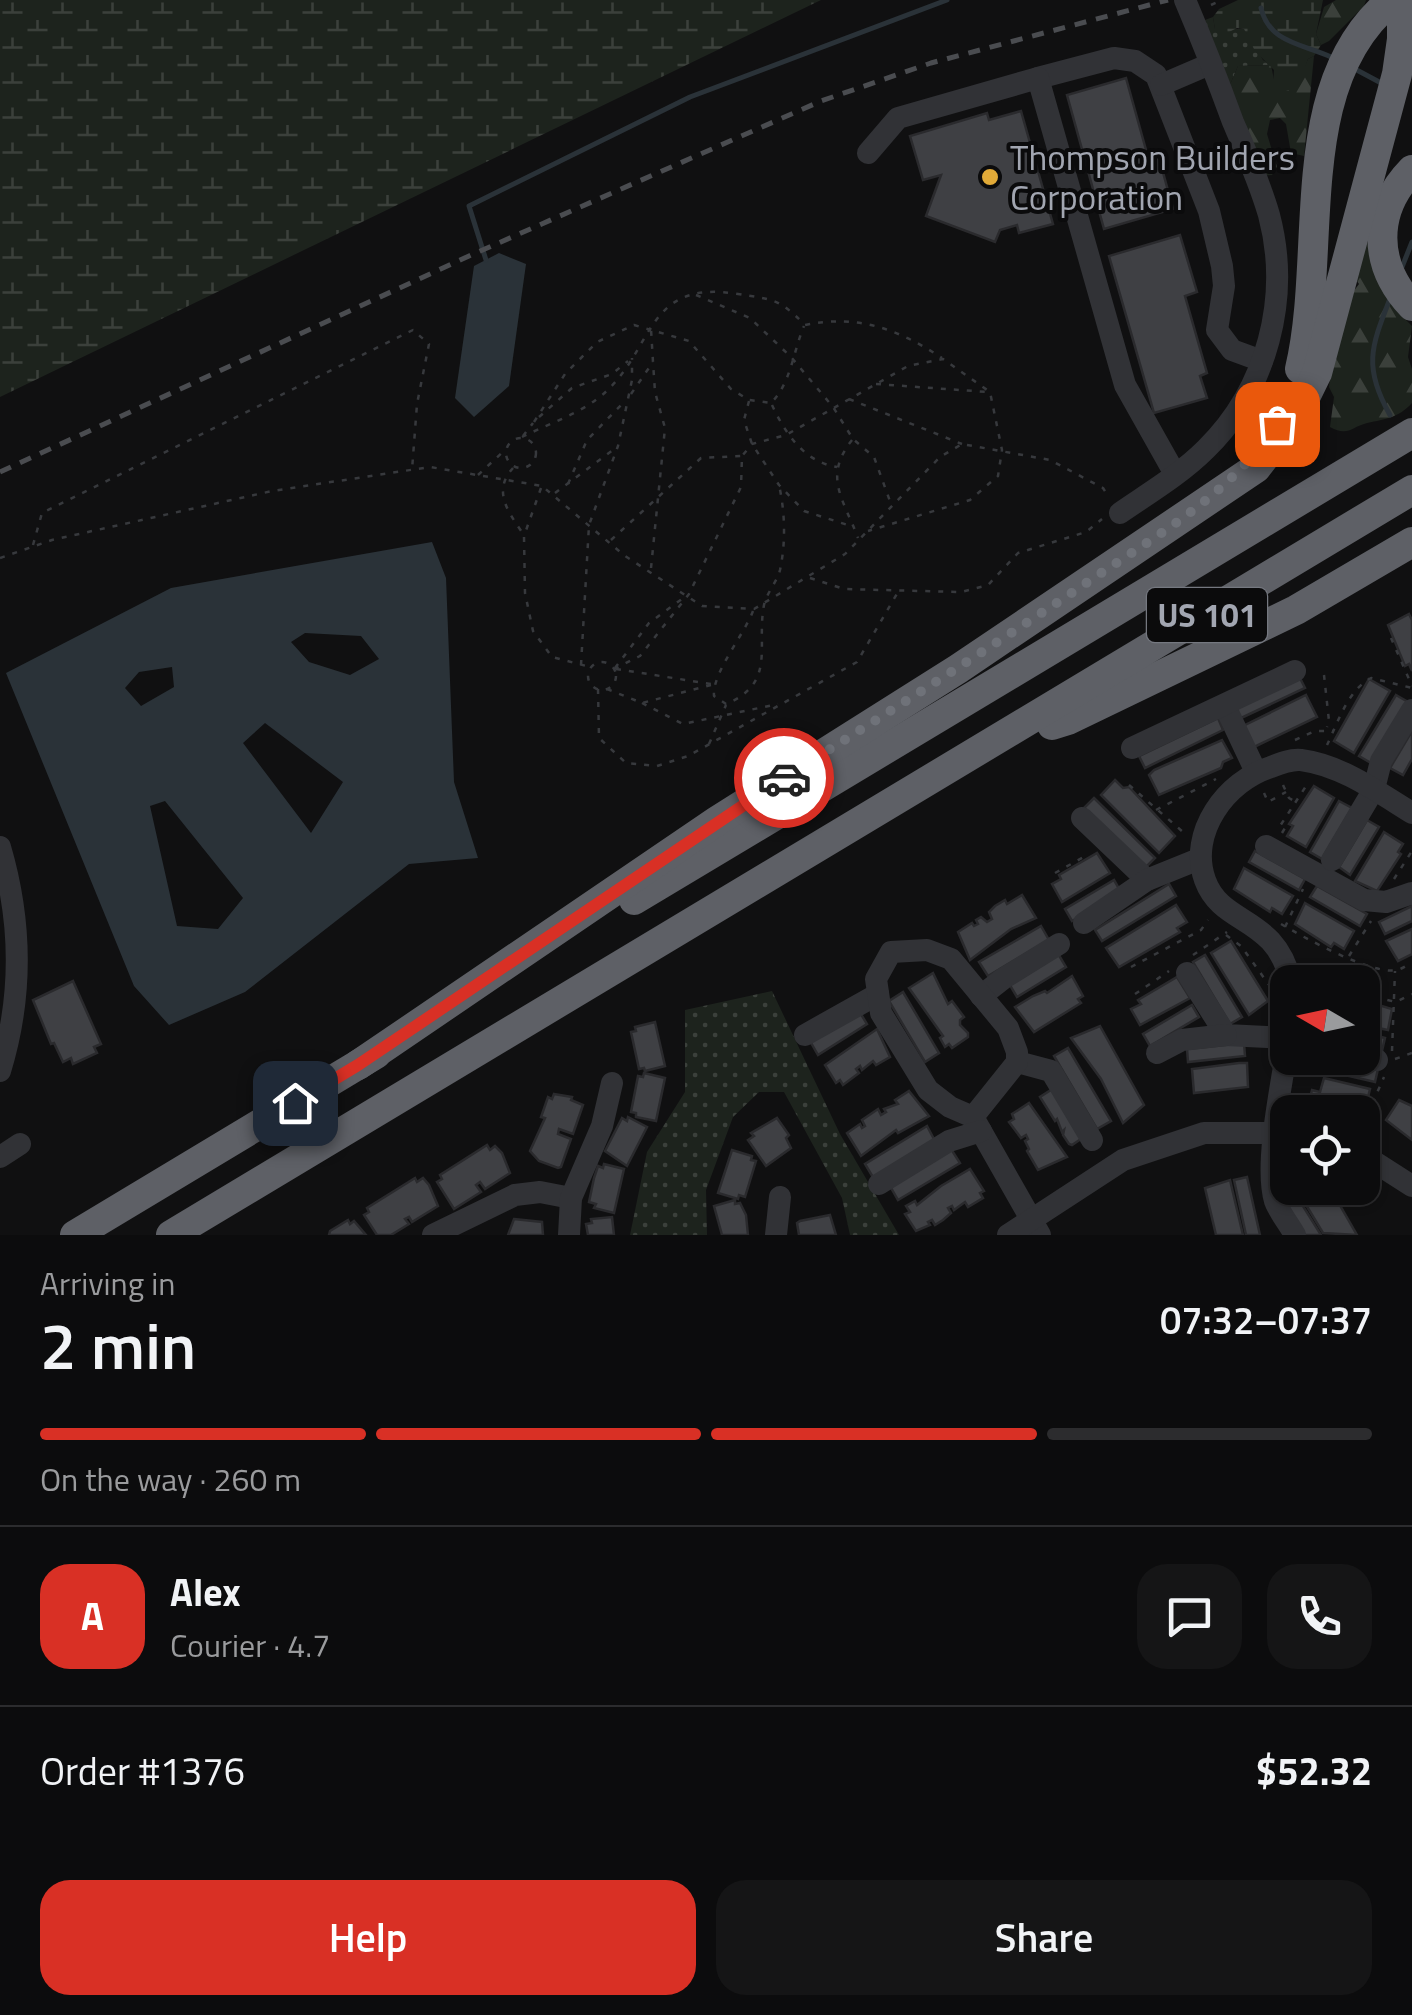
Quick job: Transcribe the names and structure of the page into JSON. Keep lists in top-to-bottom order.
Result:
{
  "streets": {
    "highway": ["US 101"]
  },
  "places": ["Thompson Builders Corporation"],
  "north": "left",
  "page": {
    "heading": ["2 min", "Arriving in", "07:32–07:37"],
    "panel": [
      "Alex",
      "Courier · 4.7",
      "Order #1376",
      "$52.32"
    ],
    "bar": "On the way · 260 m",
    "round": "A",
    "buttons": ["Help", "Share"]
  }
}
